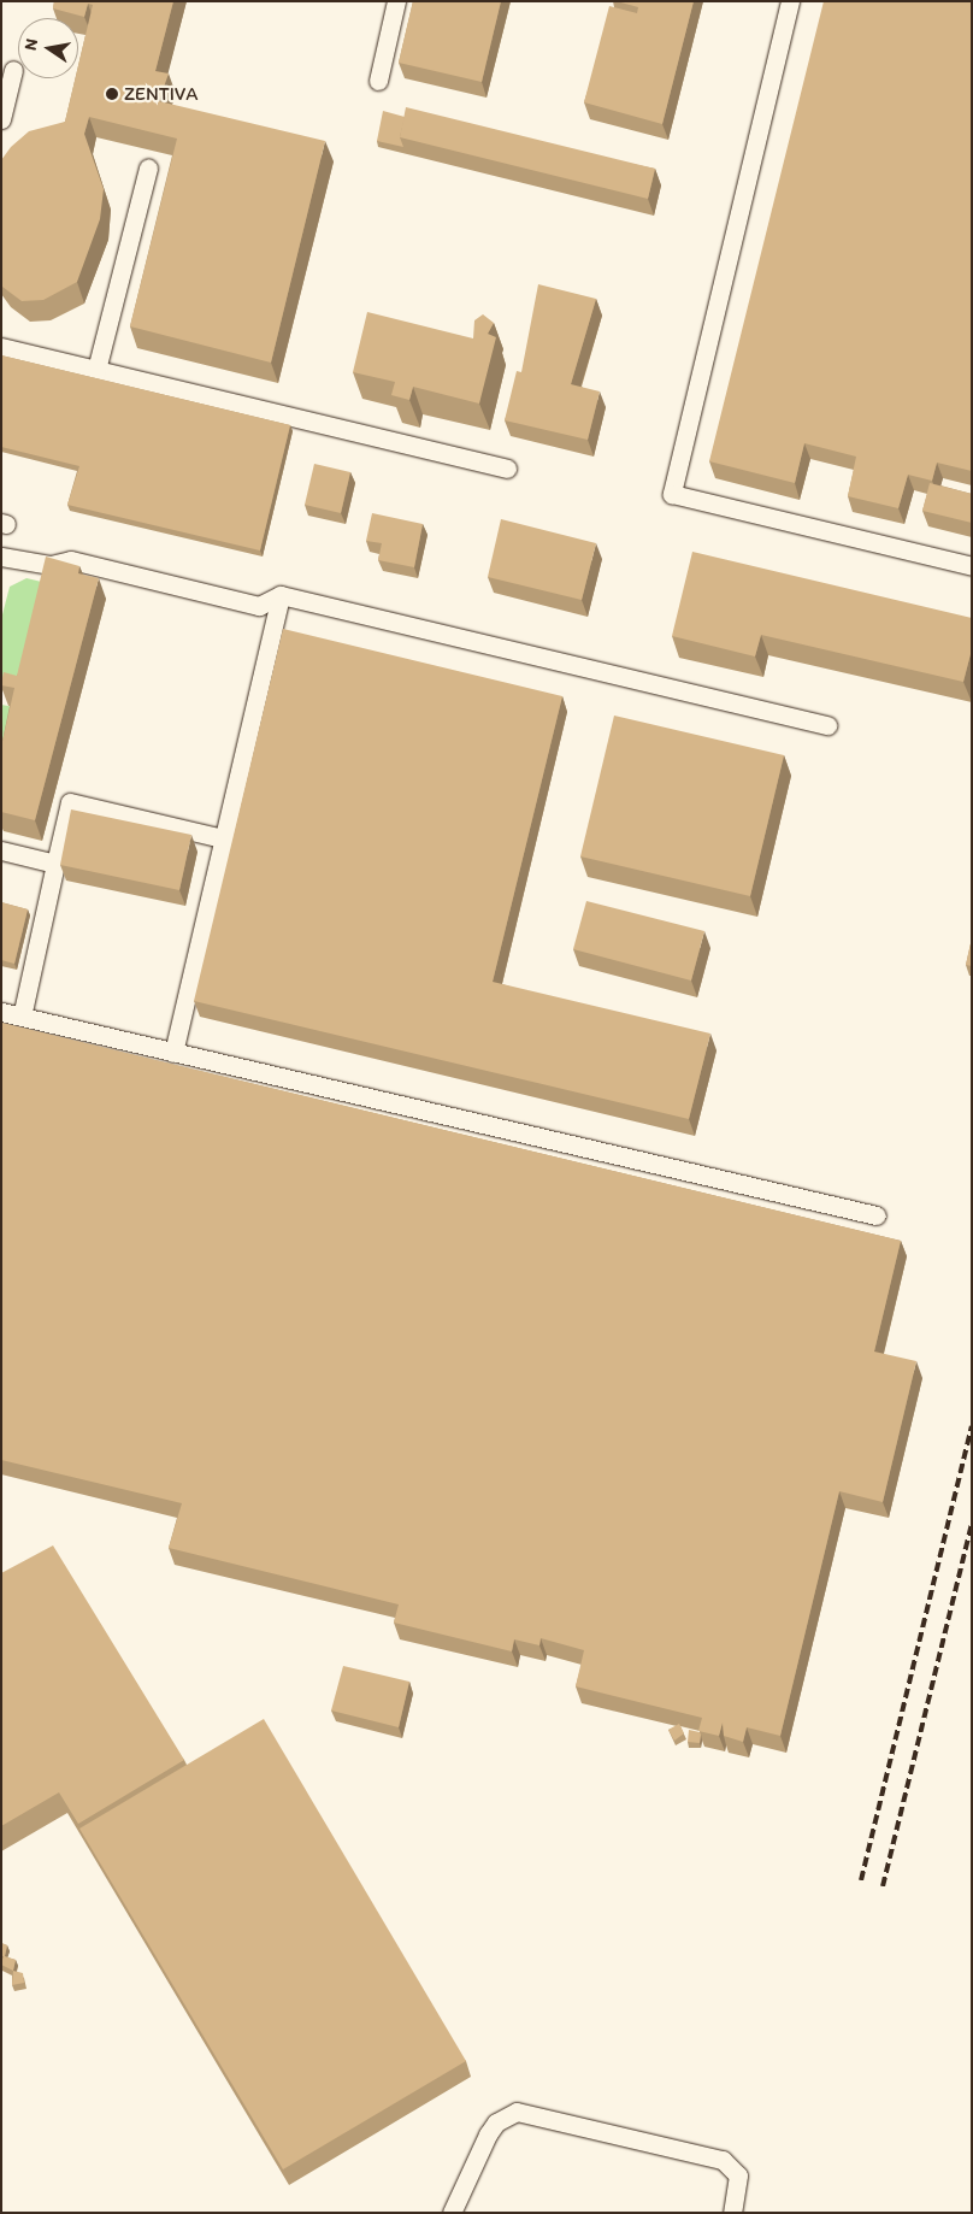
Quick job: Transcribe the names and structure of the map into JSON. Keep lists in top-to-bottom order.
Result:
{
  "places": ["ZENTIVA"],
  "north": "left"
}
